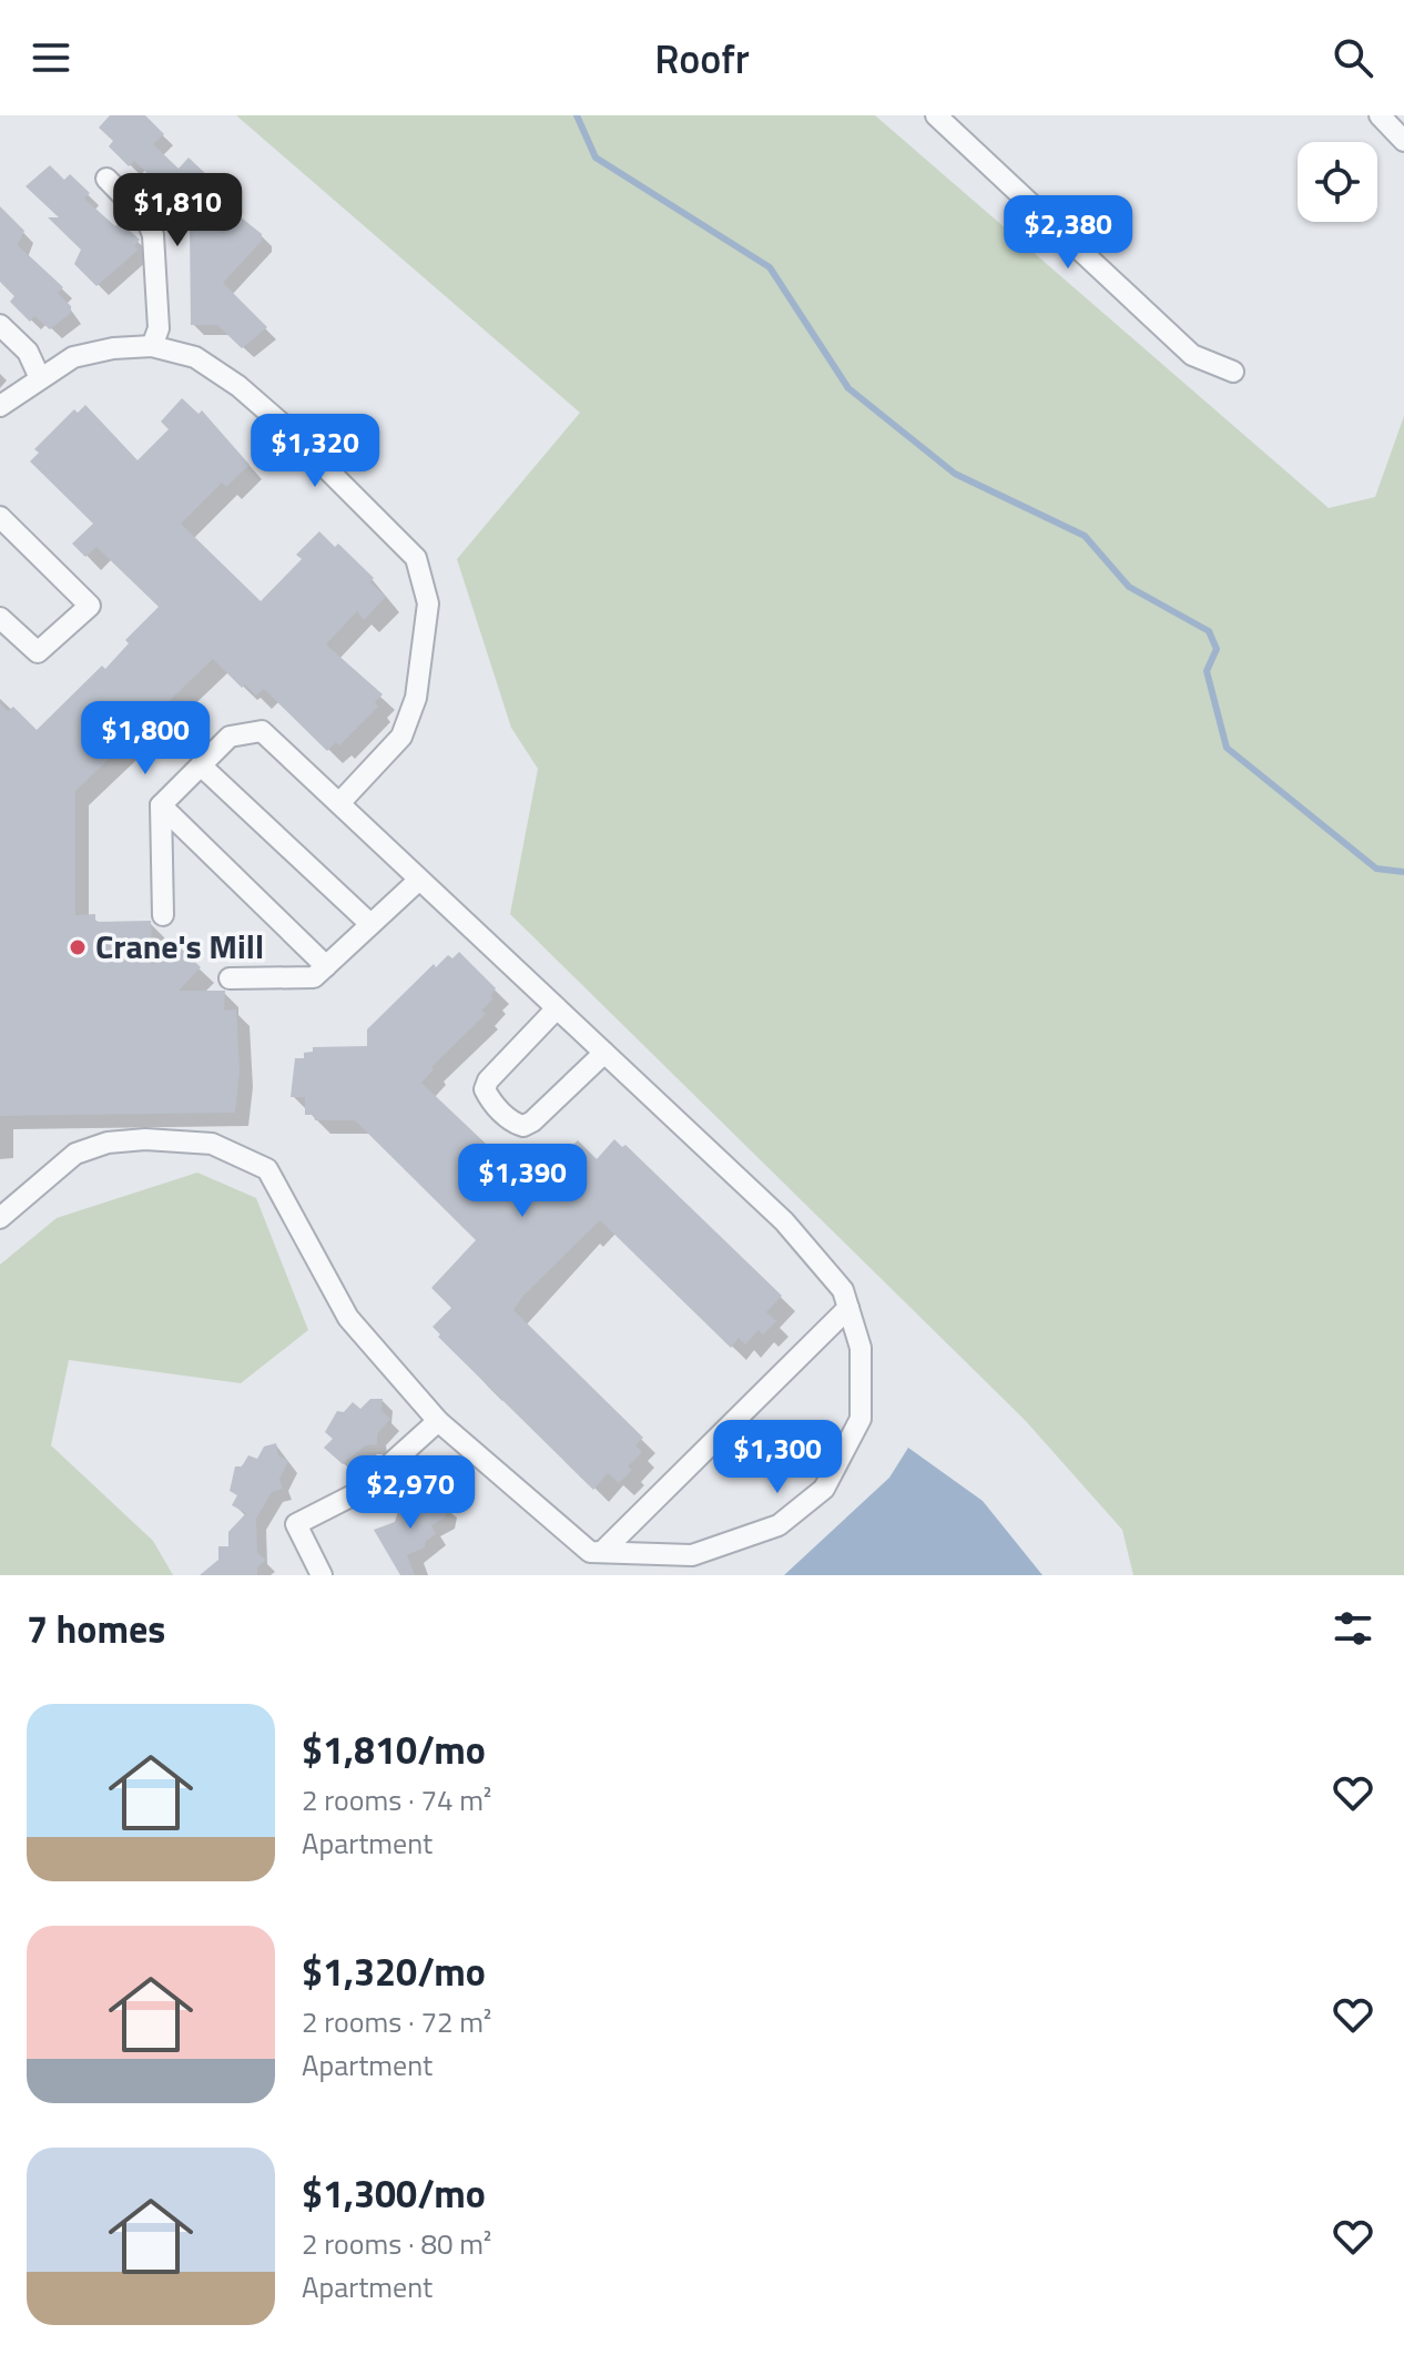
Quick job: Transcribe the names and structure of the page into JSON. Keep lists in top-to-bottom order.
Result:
{
  "places": ["Crane's Mill"],
  "page": {
    "header": "Roofr",
    "price": [
      "$1,810",
      "$2,380",
      "$1,320",
      "$1,800",
      "$1,390",
      "$1,300",
      "$2,970"
    ],
    "heading": "7 homes",
    "list": [
      {
        "name": "$1,810/mo",
        "note": "2 rooms · 74 m² · Apartment"
      },
      {
        "name": "$1,320/mo",
        "note": "2 rooms · 72 m² · Apartment"
      },
      {
        "name": "$1,300/mo",
        "note": "2 rooms · 80 m² · Apartment"
      }
    ]
  }
}
